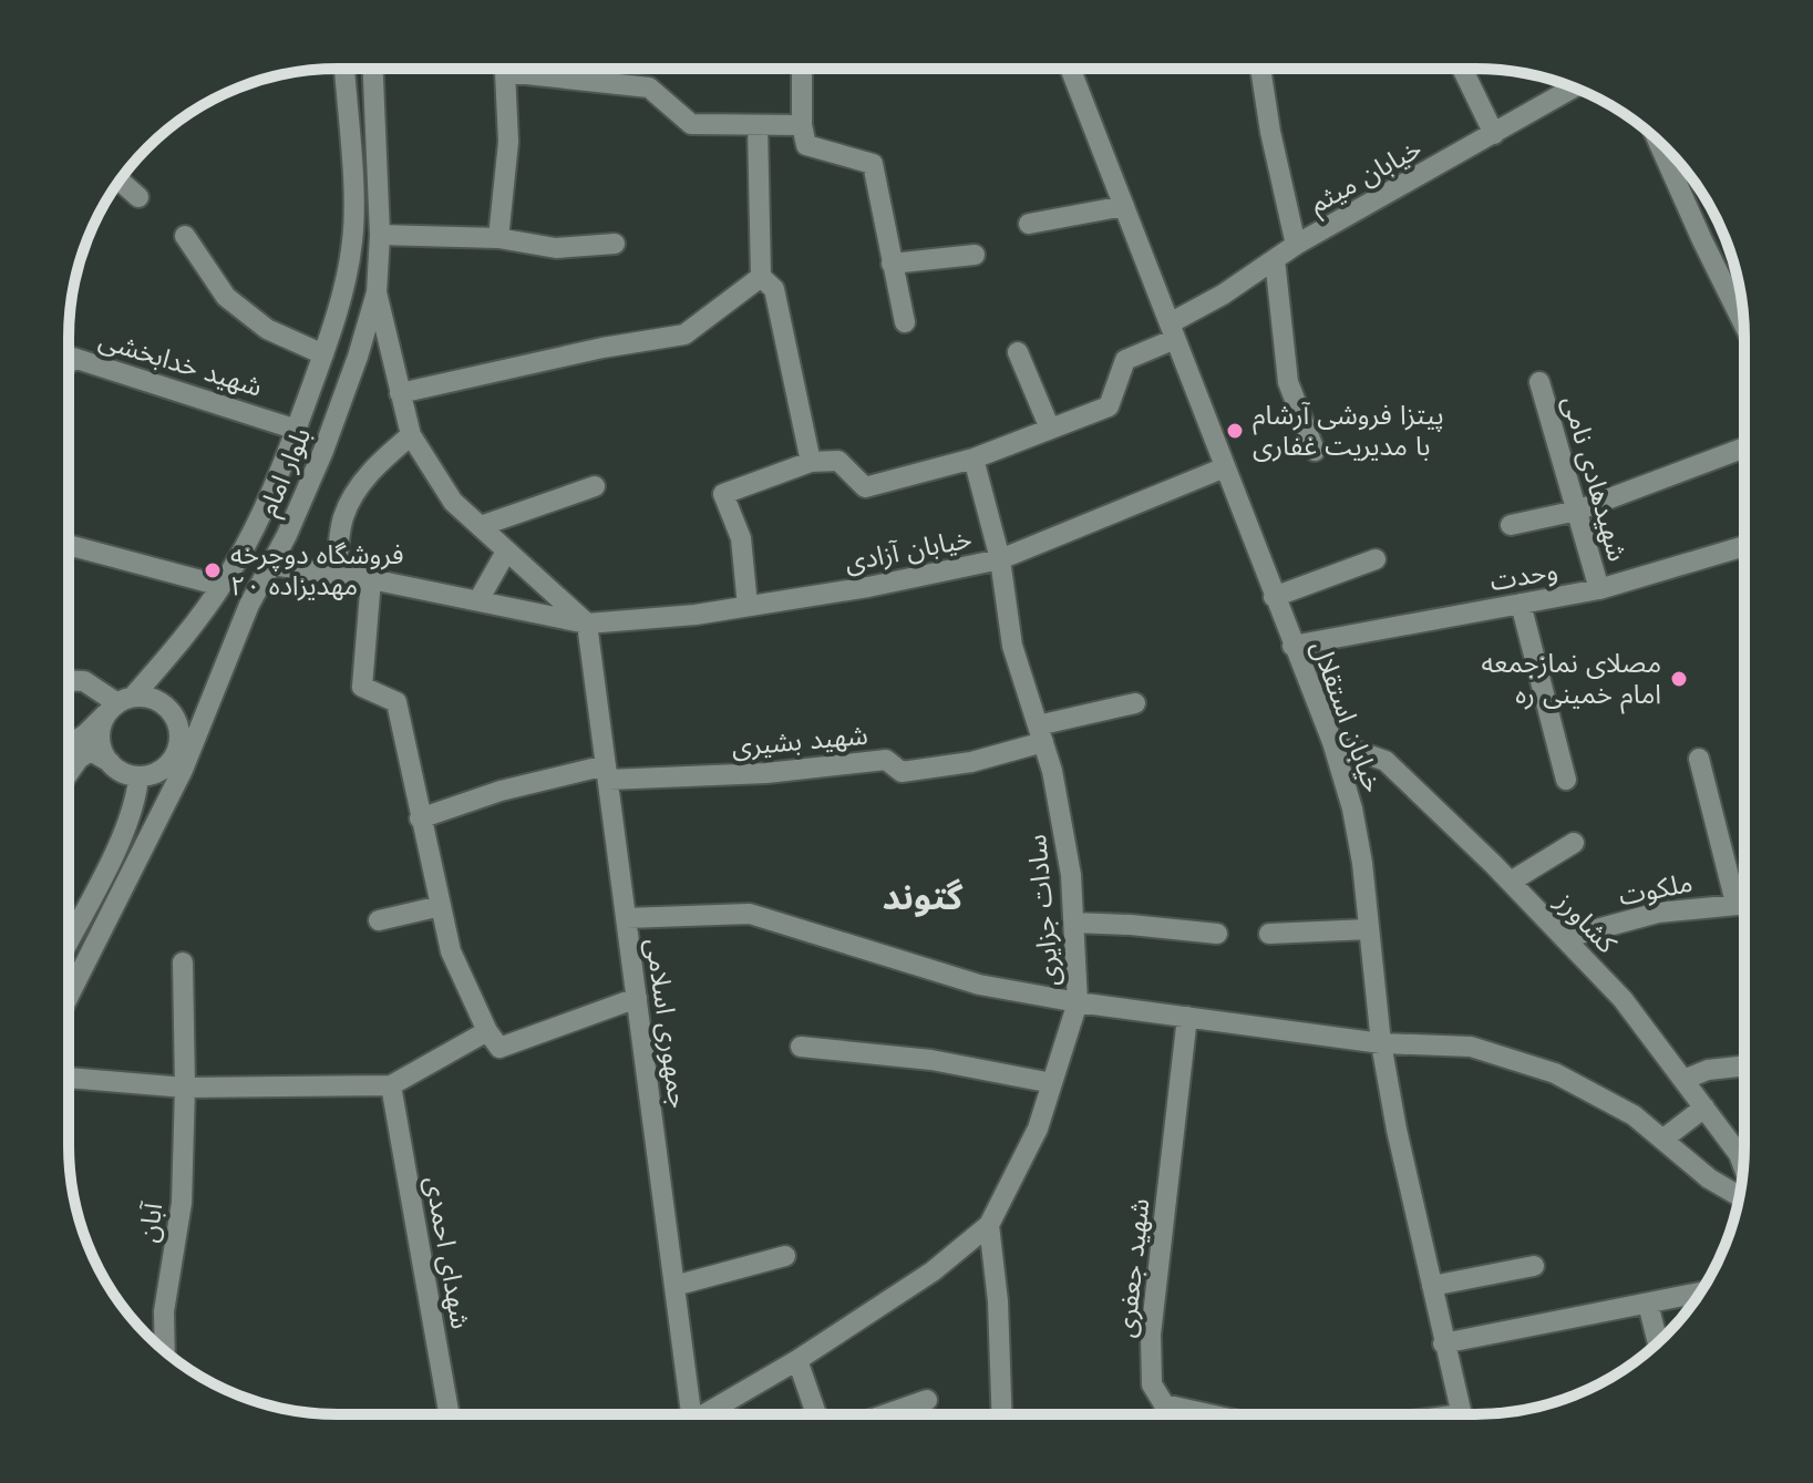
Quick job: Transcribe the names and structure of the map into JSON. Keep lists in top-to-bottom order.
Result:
{
  "streets": {
    "street": [
      "خیابان میثم",
      "شهید خدابخشی",
      "بلوار امام",
      "شهیدهادی نامی",
      "خیابان آزادی",
      "وحدت",
      "خیابان استقلال",
      "شهید بشیری",
      "ملکوت",
      "سادات جزایری",
      "کشاورز",
      "جمهوری اسلامی",
      "آبان",
      "شهدای احمدی",
      "شهید جعفری"
    ]
  },
  "crossings": [
    ["خیابان میثم", "خیابان استقلال"],
    ["خیابان میثم", "سادات جزایری"],
    ["شهید خدابخشی", "بلوار امام"],
    ["شهیدهادی نامی", "وحدت"],
    ["خیابان آزادی", "خیابان استقلال"],
    ["خیابان آزادی", "سادات جزایری"],
    ["خیابان آزادی", "جمهوری اسلامی"],
    ["وحدت", "خیابان استقلال"],
    ["خیابان استقلال", "کشاورز"],
    ["شهید بشیری", "سادات جزایری"],
    ["شهید بشیری", "جمهوری اسلامی"],
    ["ملکوت", "کشاورز"]
  ],
  "districts": ["گتوند"],
  "places": ["پیتزا فروشی آرشام با مدیریت غفاری", "فروشگاه دوچرخه ۲۰ مهدیزاده", "مصلای نمازجمعه امام خمینی ره"]
}
